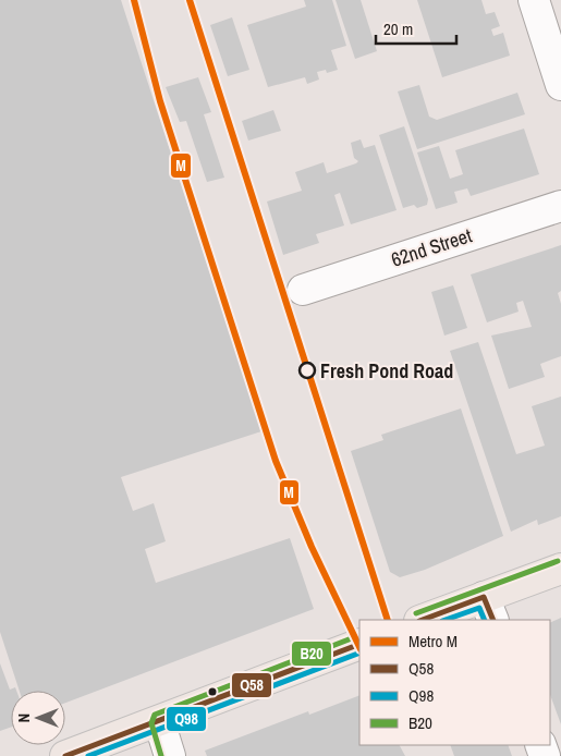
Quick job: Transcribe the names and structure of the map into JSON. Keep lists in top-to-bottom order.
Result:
{
  "streets": {
    "street": ["62nd Street"]
  },
  "places": ["Fresh Pond Road"],
  "lines": [
    "metro line M",
    "transit line B20",
    "transit line Q58",
    "transit line Q98"
  ],
  "legend": [
    "Metro M",
    "Q58",
    "Q98",
    "B20"
  ],
  "scale_bar": "20 m",
  "north": "left"
}
